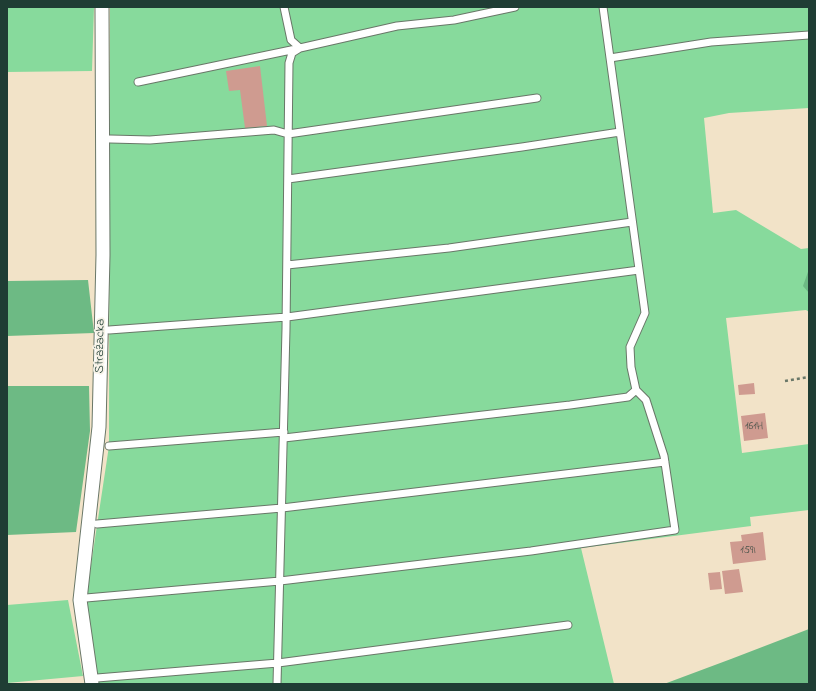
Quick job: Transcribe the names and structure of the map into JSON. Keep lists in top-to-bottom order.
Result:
{
  "streets": {
    "street": ["Strażacka"]
  },
  "house_numbers": ["161H", "159I"]
}
